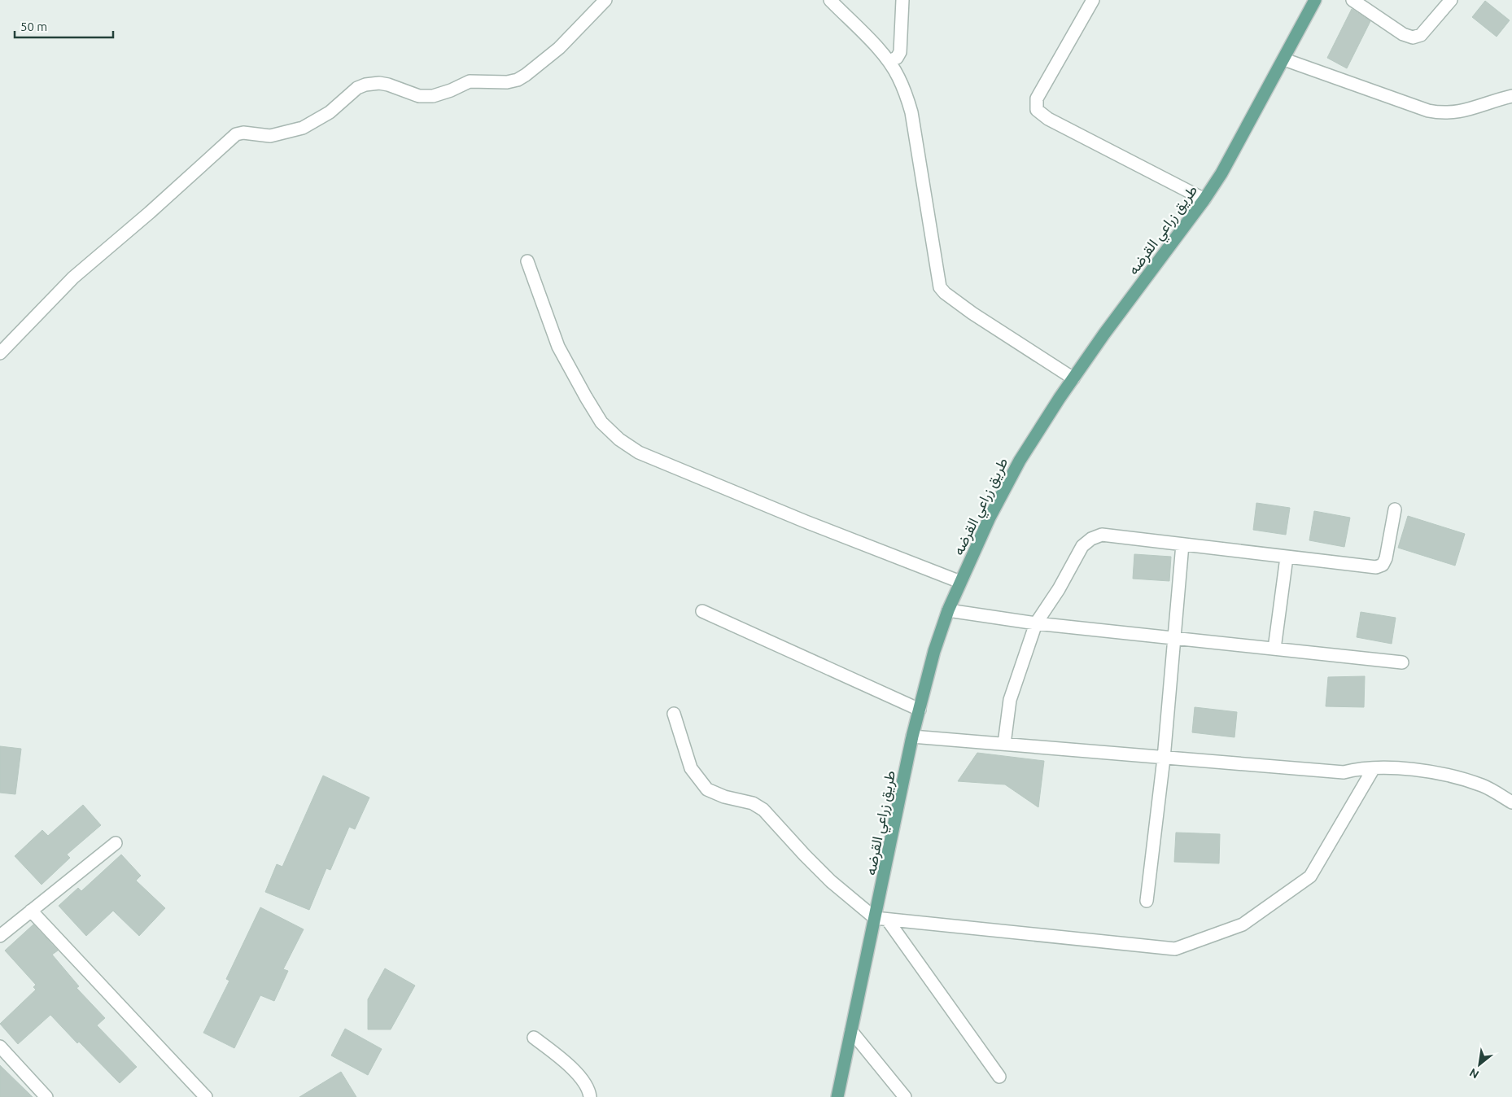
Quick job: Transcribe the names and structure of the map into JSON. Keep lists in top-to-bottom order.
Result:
{
  "streets": {
    "main road": ["طريق زراعي القرضه"]
  },
  "scale_bar": "50 m",
  "north": "bottom left"
}
